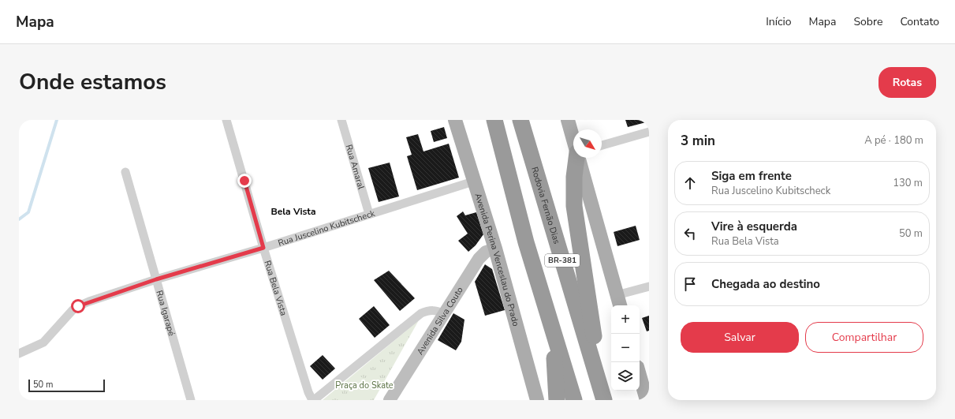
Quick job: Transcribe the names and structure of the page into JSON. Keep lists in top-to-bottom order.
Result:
{
  "streets": {
    "highway": ["Rodovia Fernão Dias", "BR-381"],
    "main road": ["Avenida Perina Venceslau do Prado", "Avenida Silva Couto"],
    "street": [
      "Rua Amaral",
      "Rua Juscelino Kubitscheck",
      "Rua Bela Vista",
      "Rua Igarapé"
    ]
  },
  "crossings": [
    ["Rua Amaral", "Rua Juscelino Kubitscheck"],
    ["Rua Juscelino Kubitscheck", "Avenida Perina Venceslau do Prado"],
    ["Rua Juscelino Kubitscheck", "Rua Bela Vista"],
    ["Rua Juscelino Kubitscheck", "Rua Igarapé"],
    ["Avenida Perina Venceslau do Prado", "Avenida Silva Couto"]
  ],
  "districts": ["Bela Vista"],
  "parks": ["Praça do Skate"],
  "scale_bar": "50 m",
  "north": "bottom right",
  "page": {
    "header": "Mapa",
    "nav": [
      "Início",
      "Mapa",
      "Sobre",
      "Contato"
    ],
    "title": "Onde estamos",
    "buttons": [
      "Rotas",
      ["Salvar", "Compartilhar"]
    ],
    "heading": ["3 min", "A pé · 180 m"],
    "list": [
      ["Siga em frente", "Rua Juscelino Kubitscheck", "130 m"],
      ["Vire à esquerda", "Rua Bela Vista", "50 m"],
      "Chegada ao destino"
    ],
    "map_buttons": ["+", "−"],
    "scale": "50 m"
  }
}
